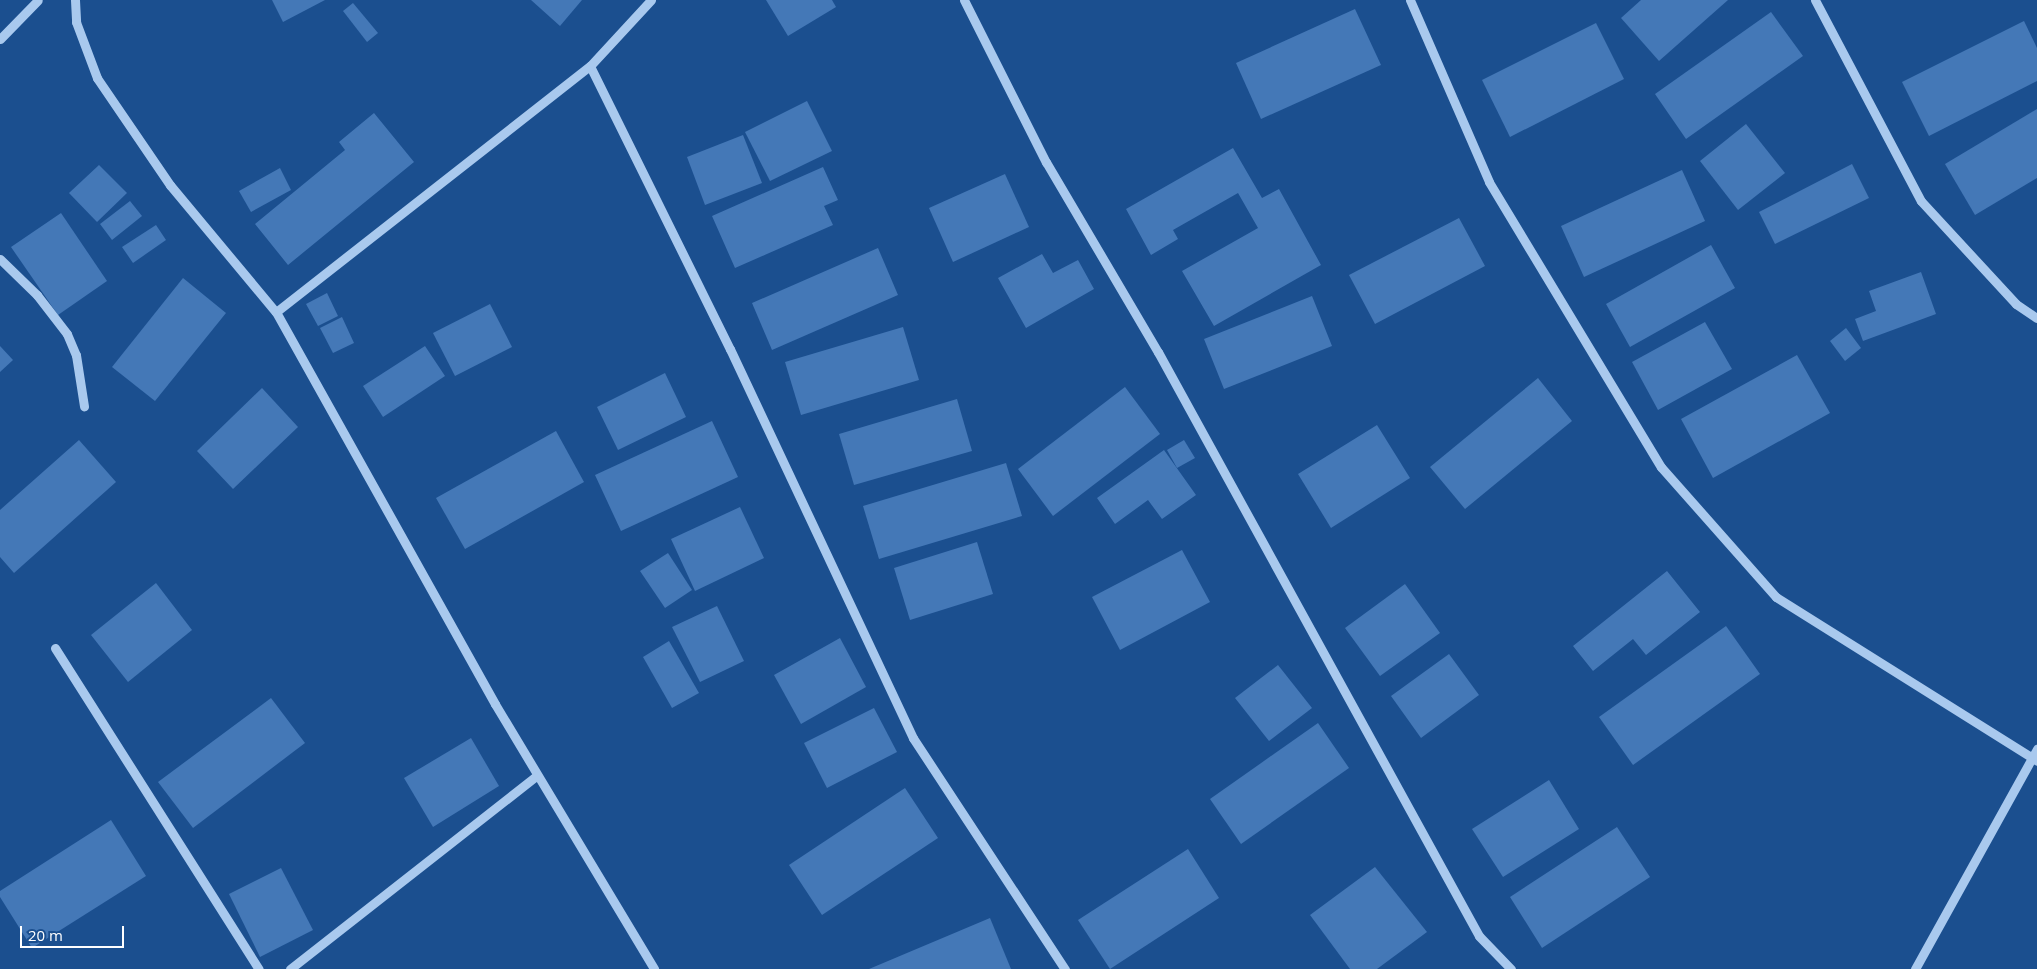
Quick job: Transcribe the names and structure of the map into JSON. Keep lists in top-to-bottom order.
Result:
{
  "scale_bar": "20 m"
}
